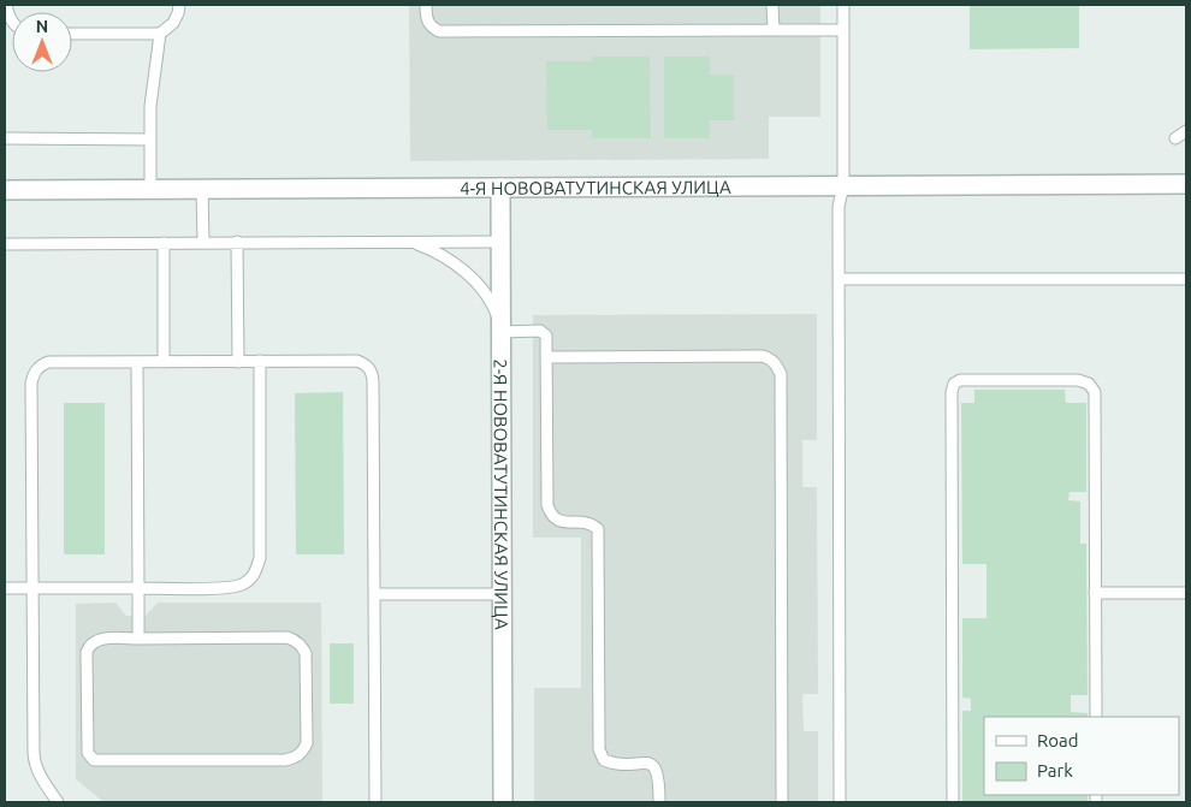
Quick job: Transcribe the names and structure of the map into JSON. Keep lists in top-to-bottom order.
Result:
{
  "streets": {
    "street": ["4-Я НОВОВАТУТИНСКАЯ УЛИЦА", "2-Я НОВОВАТУТИНСКАЯ УЛИЦА"]
  },
  "crossings": [
    ["4-Я НОВОВАТУТИНСКАЯ УЛИЦА", "2-Я НОВОВАТУТИНСКАЯ УЛИЦА"]
  ],
  "legend": ["Road", "Park"],
  "north": "top"
}
